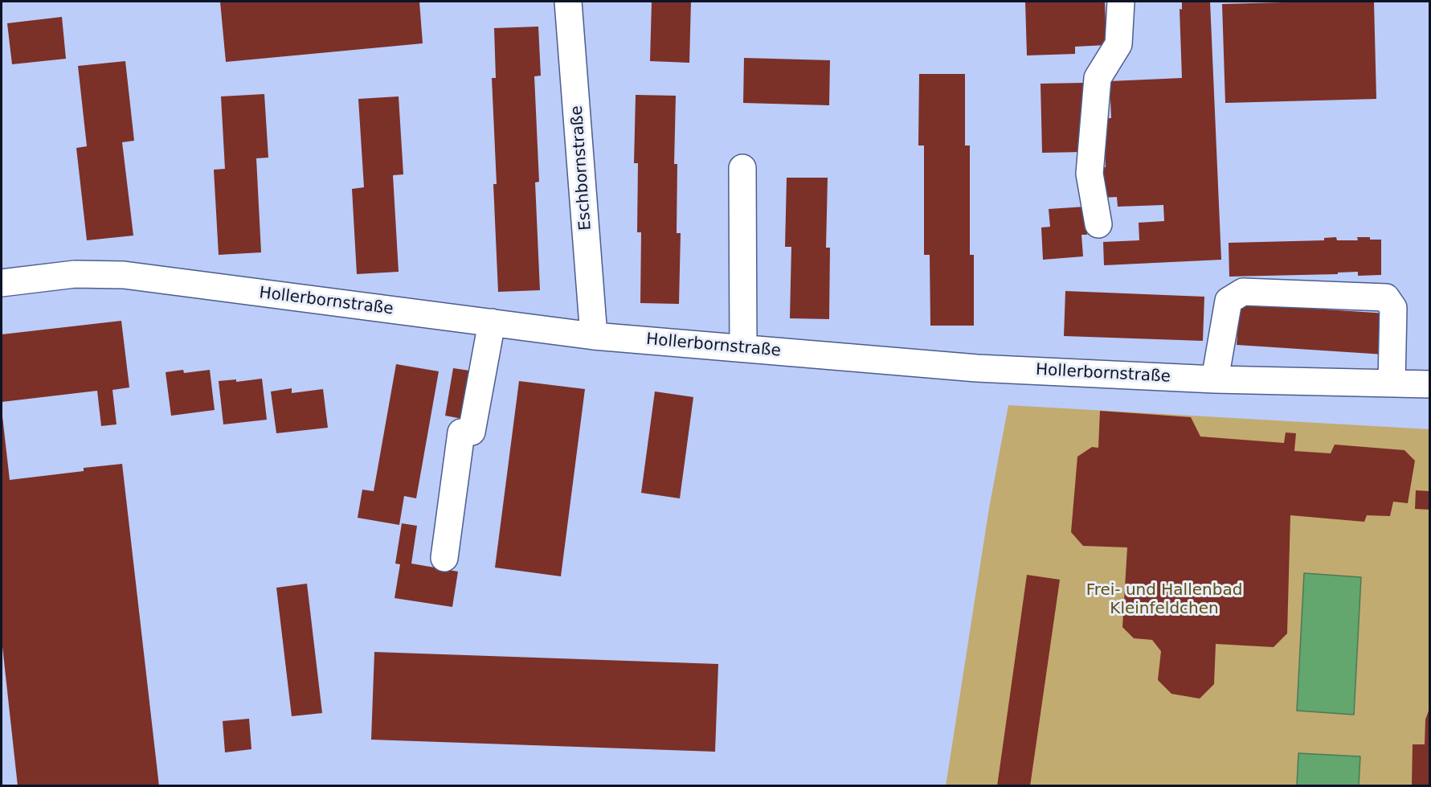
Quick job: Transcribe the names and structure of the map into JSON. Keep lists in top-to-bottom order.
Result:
{
  "streets": {
    "street": ["Eschbornstraße", "Hollerbornstraße"]
  },
  "crossings": [
    ["Eschbornstraße", "Hollerbornstraße"]
  ],
  "parks": ["Frei- und Hallenbad Kleinfeldchen"]
}
